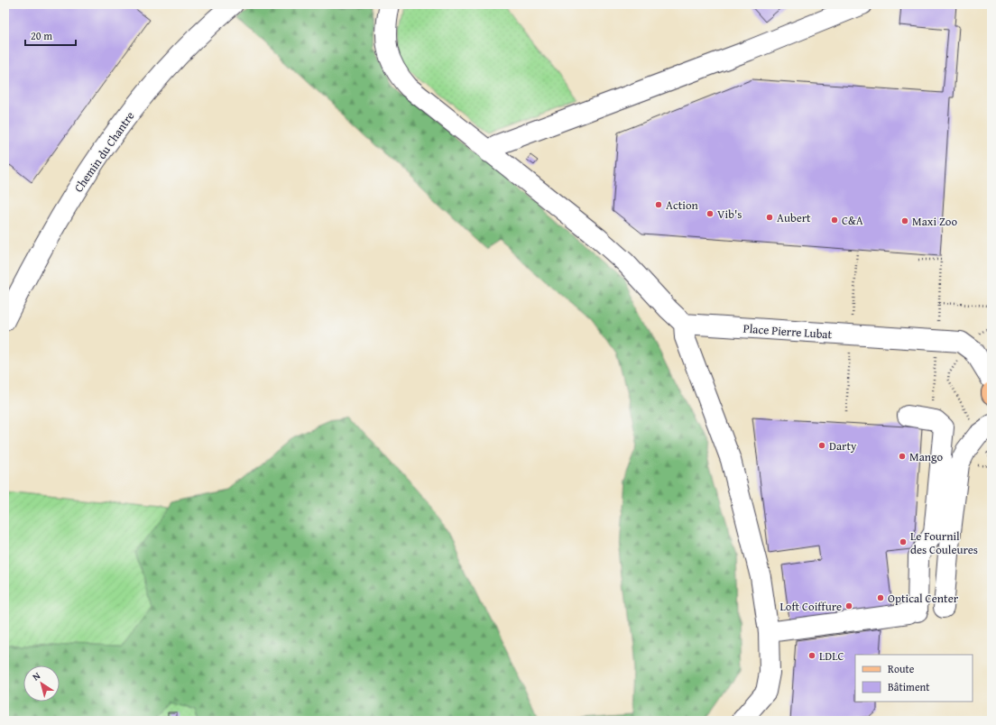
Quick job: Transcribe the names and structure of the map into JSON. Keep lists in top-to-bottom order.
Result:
{
  "streets": {
    "street": ["Chemin du Chantre", "Place Pierre Lubat"]
  },
  "places": [
    "Action",
    "Vib's",
    "Aubert",
    "C&A",
    "Maxi Zoo",
    "Darty",
    "Mango",
    "Le Fournil des Couleures",
    "Optical Center",
    "Loft Coiffure",
    "LDLC"
  ],
  "legend": ["Route", "Bâtiment"],
  "scale_bar": "20 m",
  "north": "top left"
}
